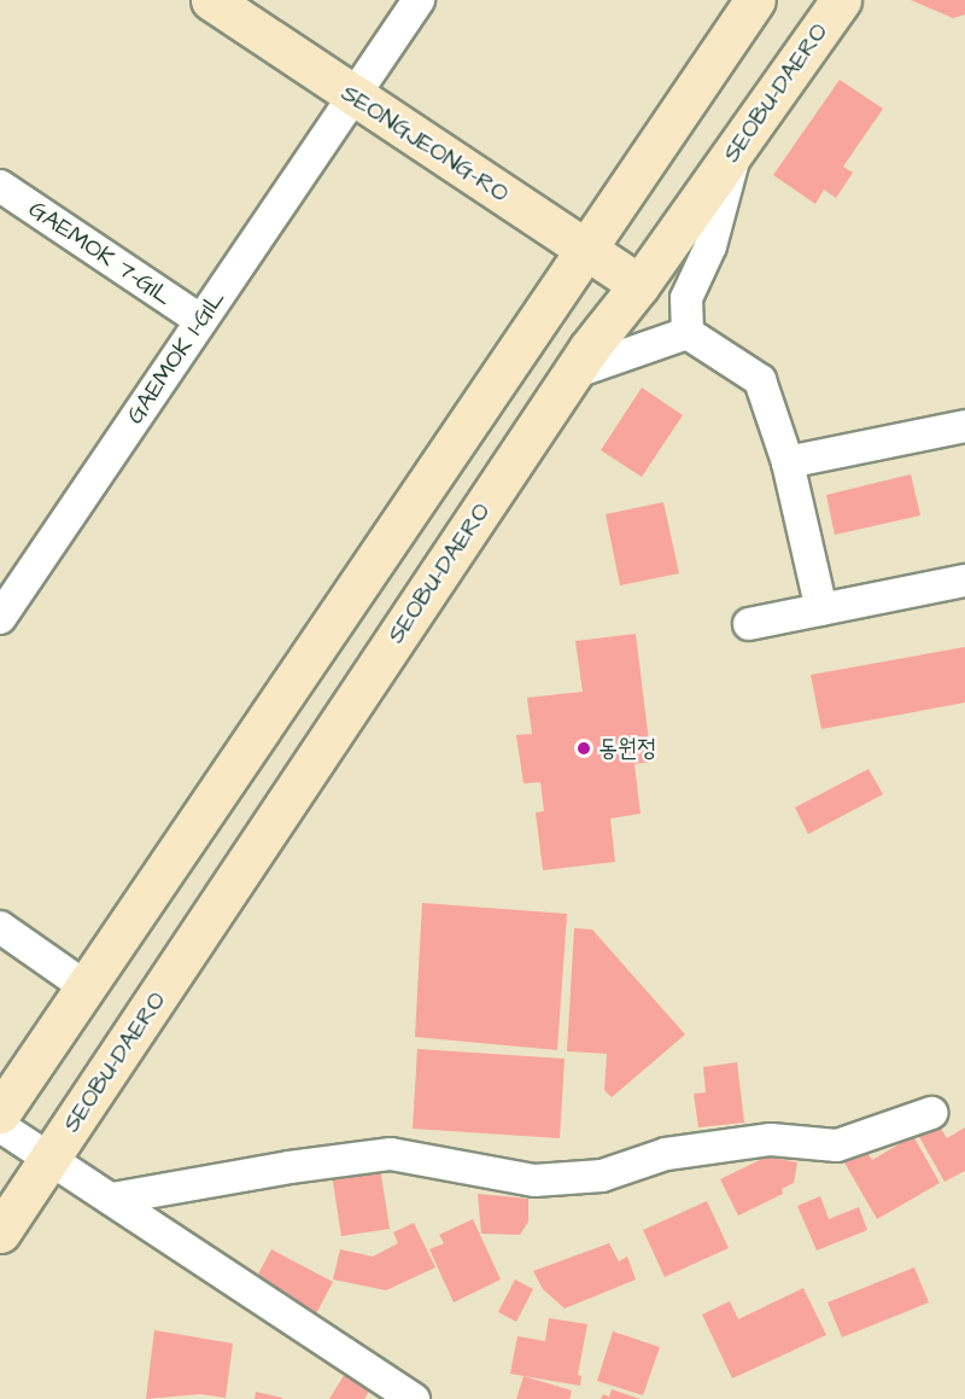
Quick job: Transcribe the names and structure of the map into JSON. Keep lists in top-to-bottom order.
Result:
{
  "streets": {
    "main road": ["SEOBU-DAERO", "SEONGJEONG-RO"],
    "street": ["GAEMOK 7-GIL", "GAEMOK 1-GIL"]
  },
  "crossings": [
    ["SEOBU-DAERO", "SEONGJEONG-RO"],
    ["SEONGJEONG-RO", "GAEMOK 1-GIL"],
    ["GAEMOK 7-GIL", "GAEMOK 1-GIL"]
  ],
  "places": ["동원정"]
}
